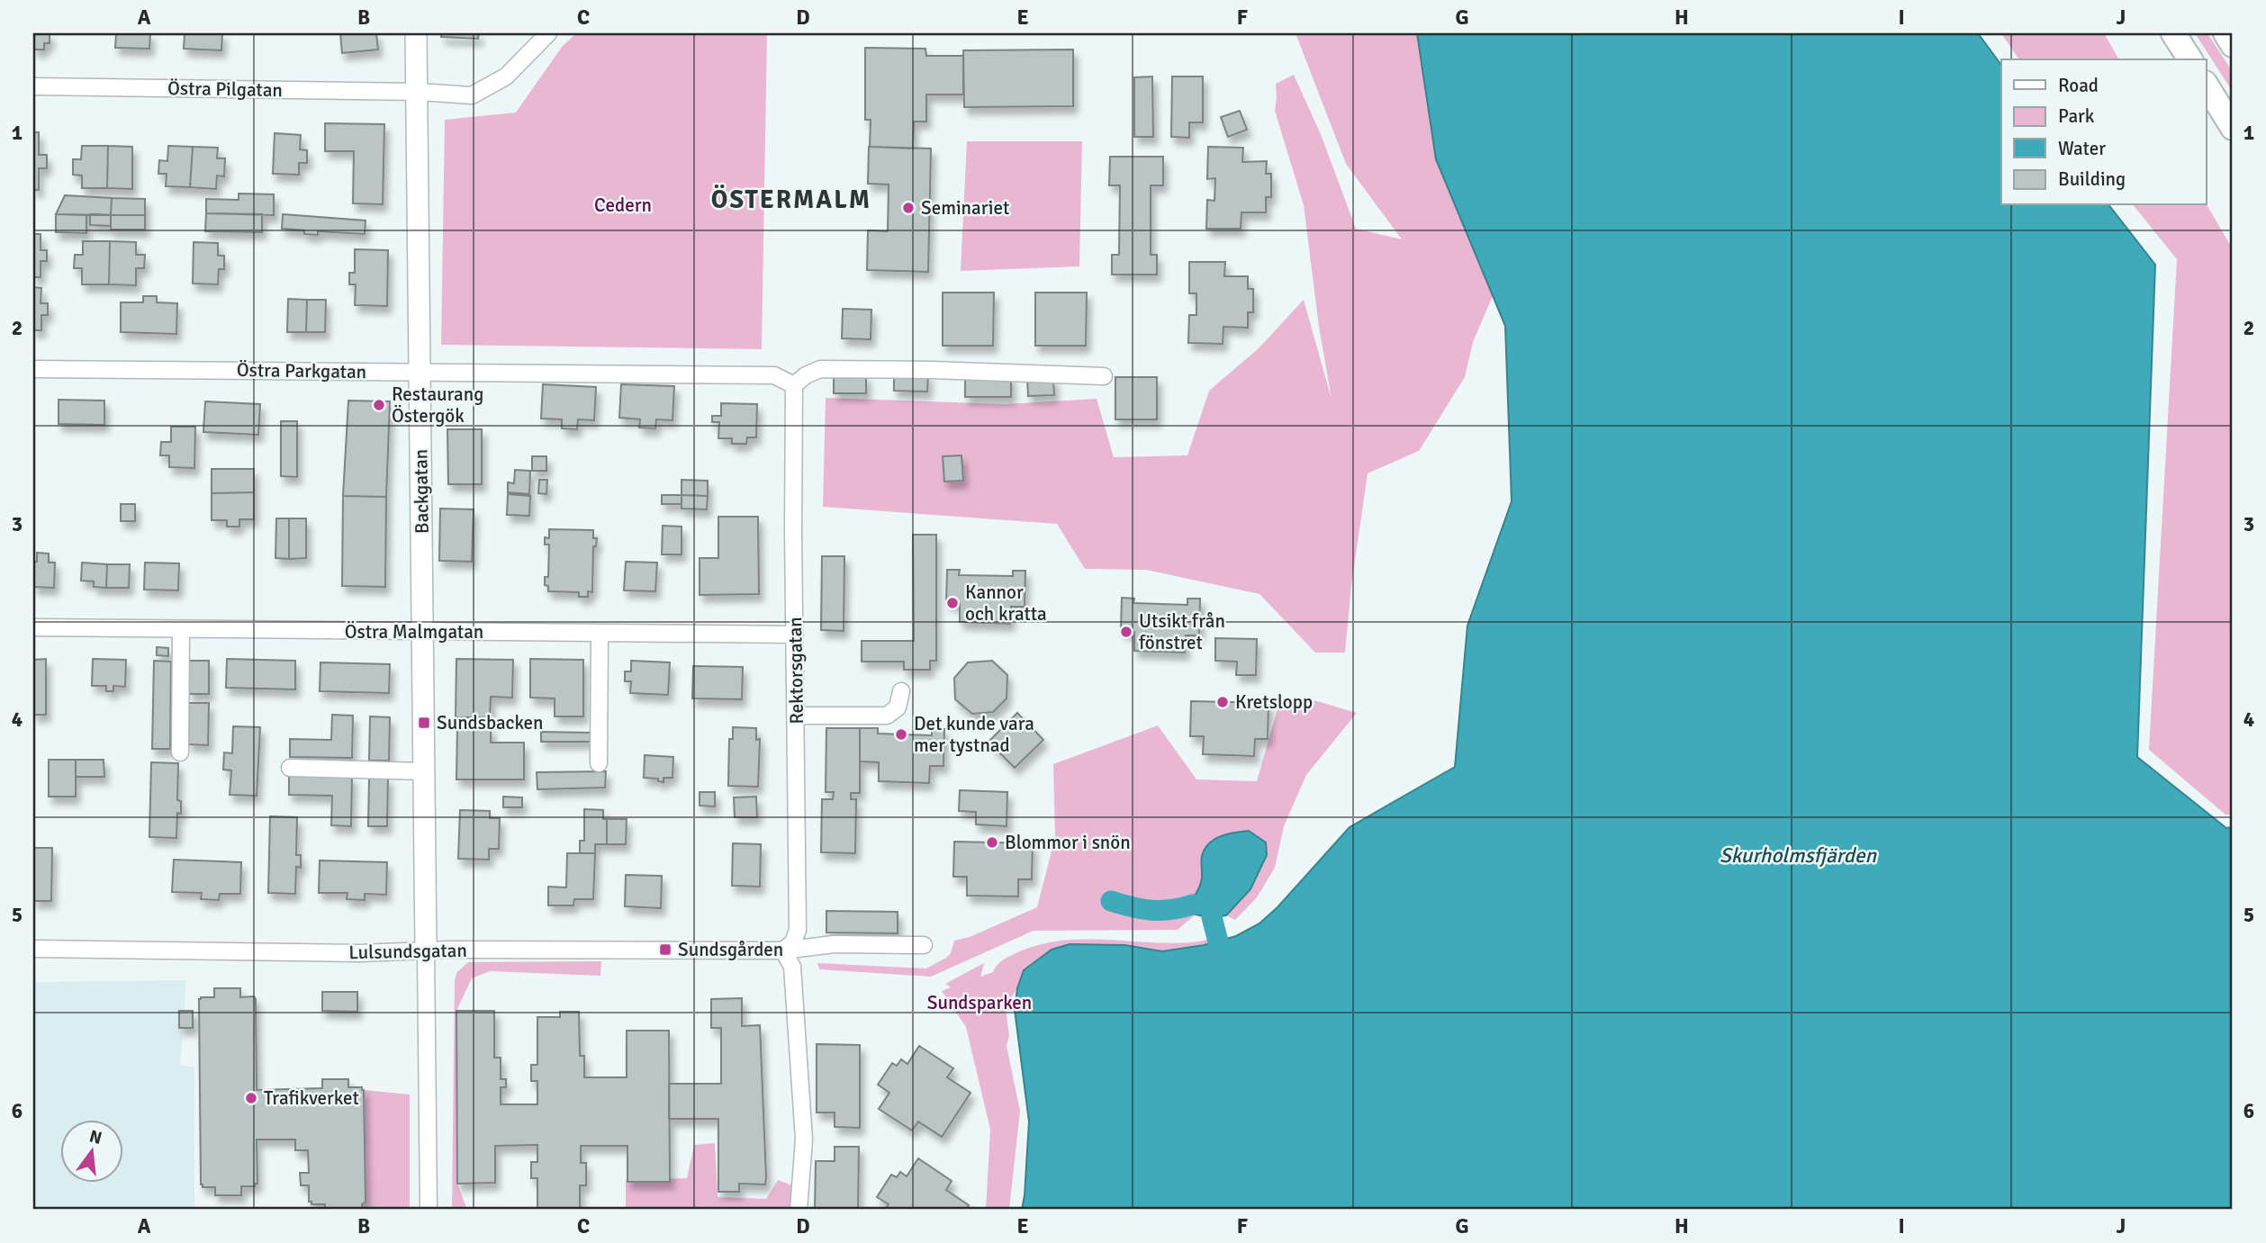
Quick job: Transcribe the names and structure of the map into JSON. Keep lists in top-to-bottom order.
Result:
{
  "streets": {
    "street": [
      "Östra Pilgatan",
      "Östra Parkgatan",
      "Backgatan",
      "Östra Malmgatan",
      "Rektorsgatan",
      "Lulsundsgatan"
    ]
  },
  "crossings": [
    ["Östra Pilgatan", "Backgatan"],
    ["Östra Parkgatan", "Backgatan"],
    ["Östra Parkgatan", "Rektorsgatan"],
    ["Backgatan", "Östra Malmgatan"],
    ["Backgatan", "Lulsundsgatan"],
    ["Östra Malmgatan", "Rektorsgatan"],
    ["Rektorsgatan", "Lulsundsgatan"]
  ],
  "districts": ["ÖSTERMALM"],
  "water": ["Skurholmsfjärden"],
  "parks": ["Cedern", "Sundsparken"],
  "places": {
    "other": [
      "Seminariet",
      "Restaurang Östergök",
      "Kannor och kratta",
      "Utsikt från fönstret",
      "Kretslopp",
      "Det kunde vara mer tystnad",
      "Blommor i snön",
      "Trafikverket"
    ],
    "transit": ["Sundsbacken", "Sundsgården"]
  },
  "legend": [
    "Road",
    "Park",
    "Water",
    "Building"
  ],
  "north": "top",
  "grid": {
    "columns": [
      "A",
      "B",
      "C",
      "D",
      "E",
      "F",
      "G",
      "H",
      "I",
      "J"
    ],
    "rows": [
      "1",
      "2",
      "3",
      "4",
      "5",
      "6"
    ]
  }
}
